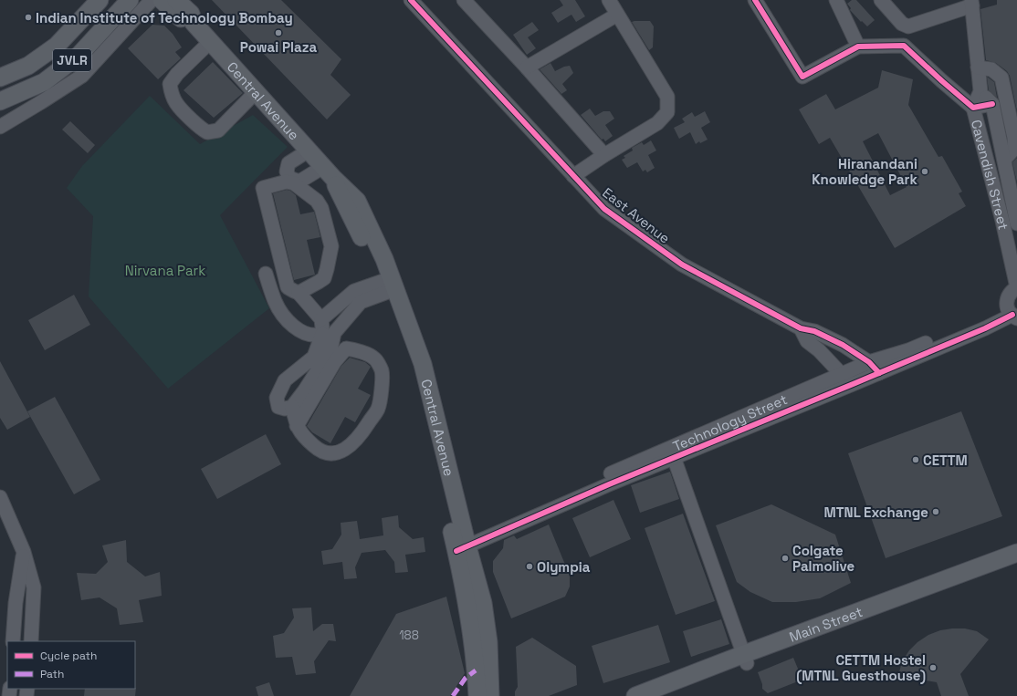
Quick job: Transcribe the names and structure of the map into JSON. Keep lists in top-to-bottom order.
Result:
{
  "streets": {
    "main road": ["JVLR", "Central Avenue", "Main Street"],
    "street": ["Cavendish Street", "East Avenue", "Technology Street"]
  },
  "crossings": [
    ["Central Avenue", "Technology Street"],
    ["East Avenue", "Technology Street"]
  ],
  "parks": ["Nirvana Park"],
  "places": [
    "Indian Institute of Technology Bombay",
    "Powai Plaza",
    "Hiranandani Knowledge Park",
    "CETTM",
    "MTNL Exchange",
    "Colgate Palmolive",
    "Olympia",
    "CETTM Hostel (MTNL Guesthouse)"
  ],
  "house_numbers": ["188"],
  "legend": ["Cycle path", "Path"]
}
